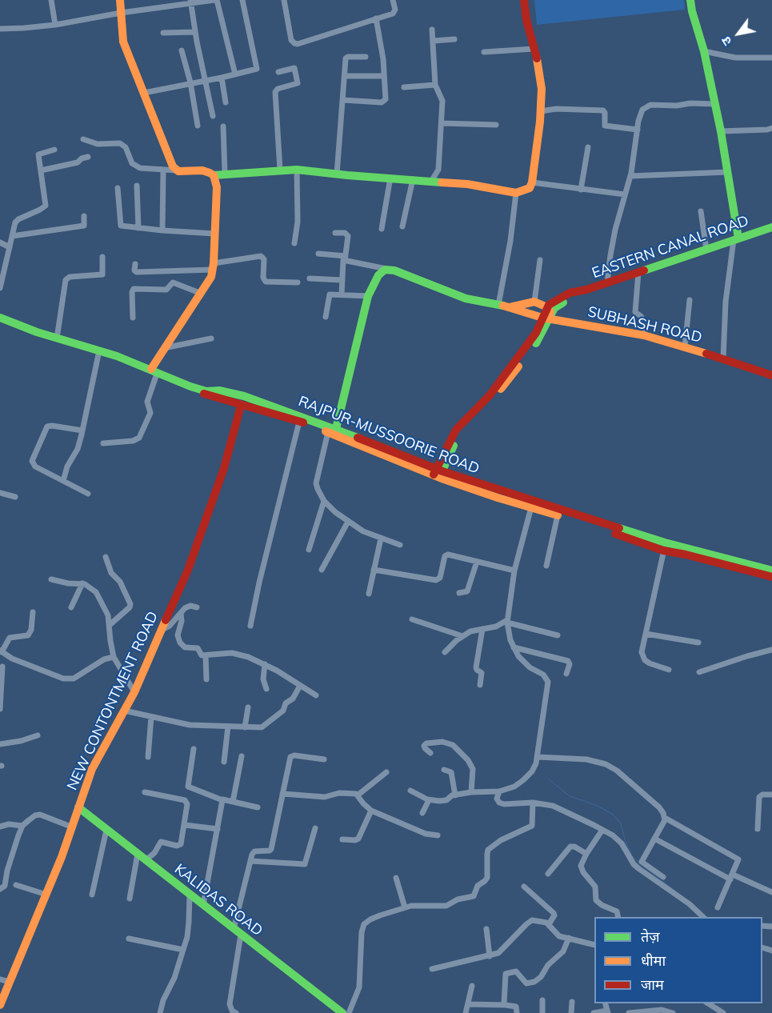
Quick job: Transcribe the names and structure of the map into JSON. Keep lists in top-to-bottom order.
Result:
{
  "streets": {
    "street": [
      "EASTERN CANAL ROAD",
      "SUBHASH ROAD",
      "RAJPUR-MUSSOORIE ROAD",
      "NEW CONTONTMENT ROAD",
      "KALIDAS ROAD"
    ]
  },
  "crossings": [
    ["EASTERN CANAL ROAD", "SUBHASH ROAD"],
    ["RAJPUR-MUSSOORIE ROAD", "NEW CONTONTMENT ROAD"],
    ["NEW CONTONTMENT ROAD", "KALIDAS ROAD"]
  ],
  "legend": ["तेज़", "धीमा", "जाम"],
  "north": "bottom left"
}
